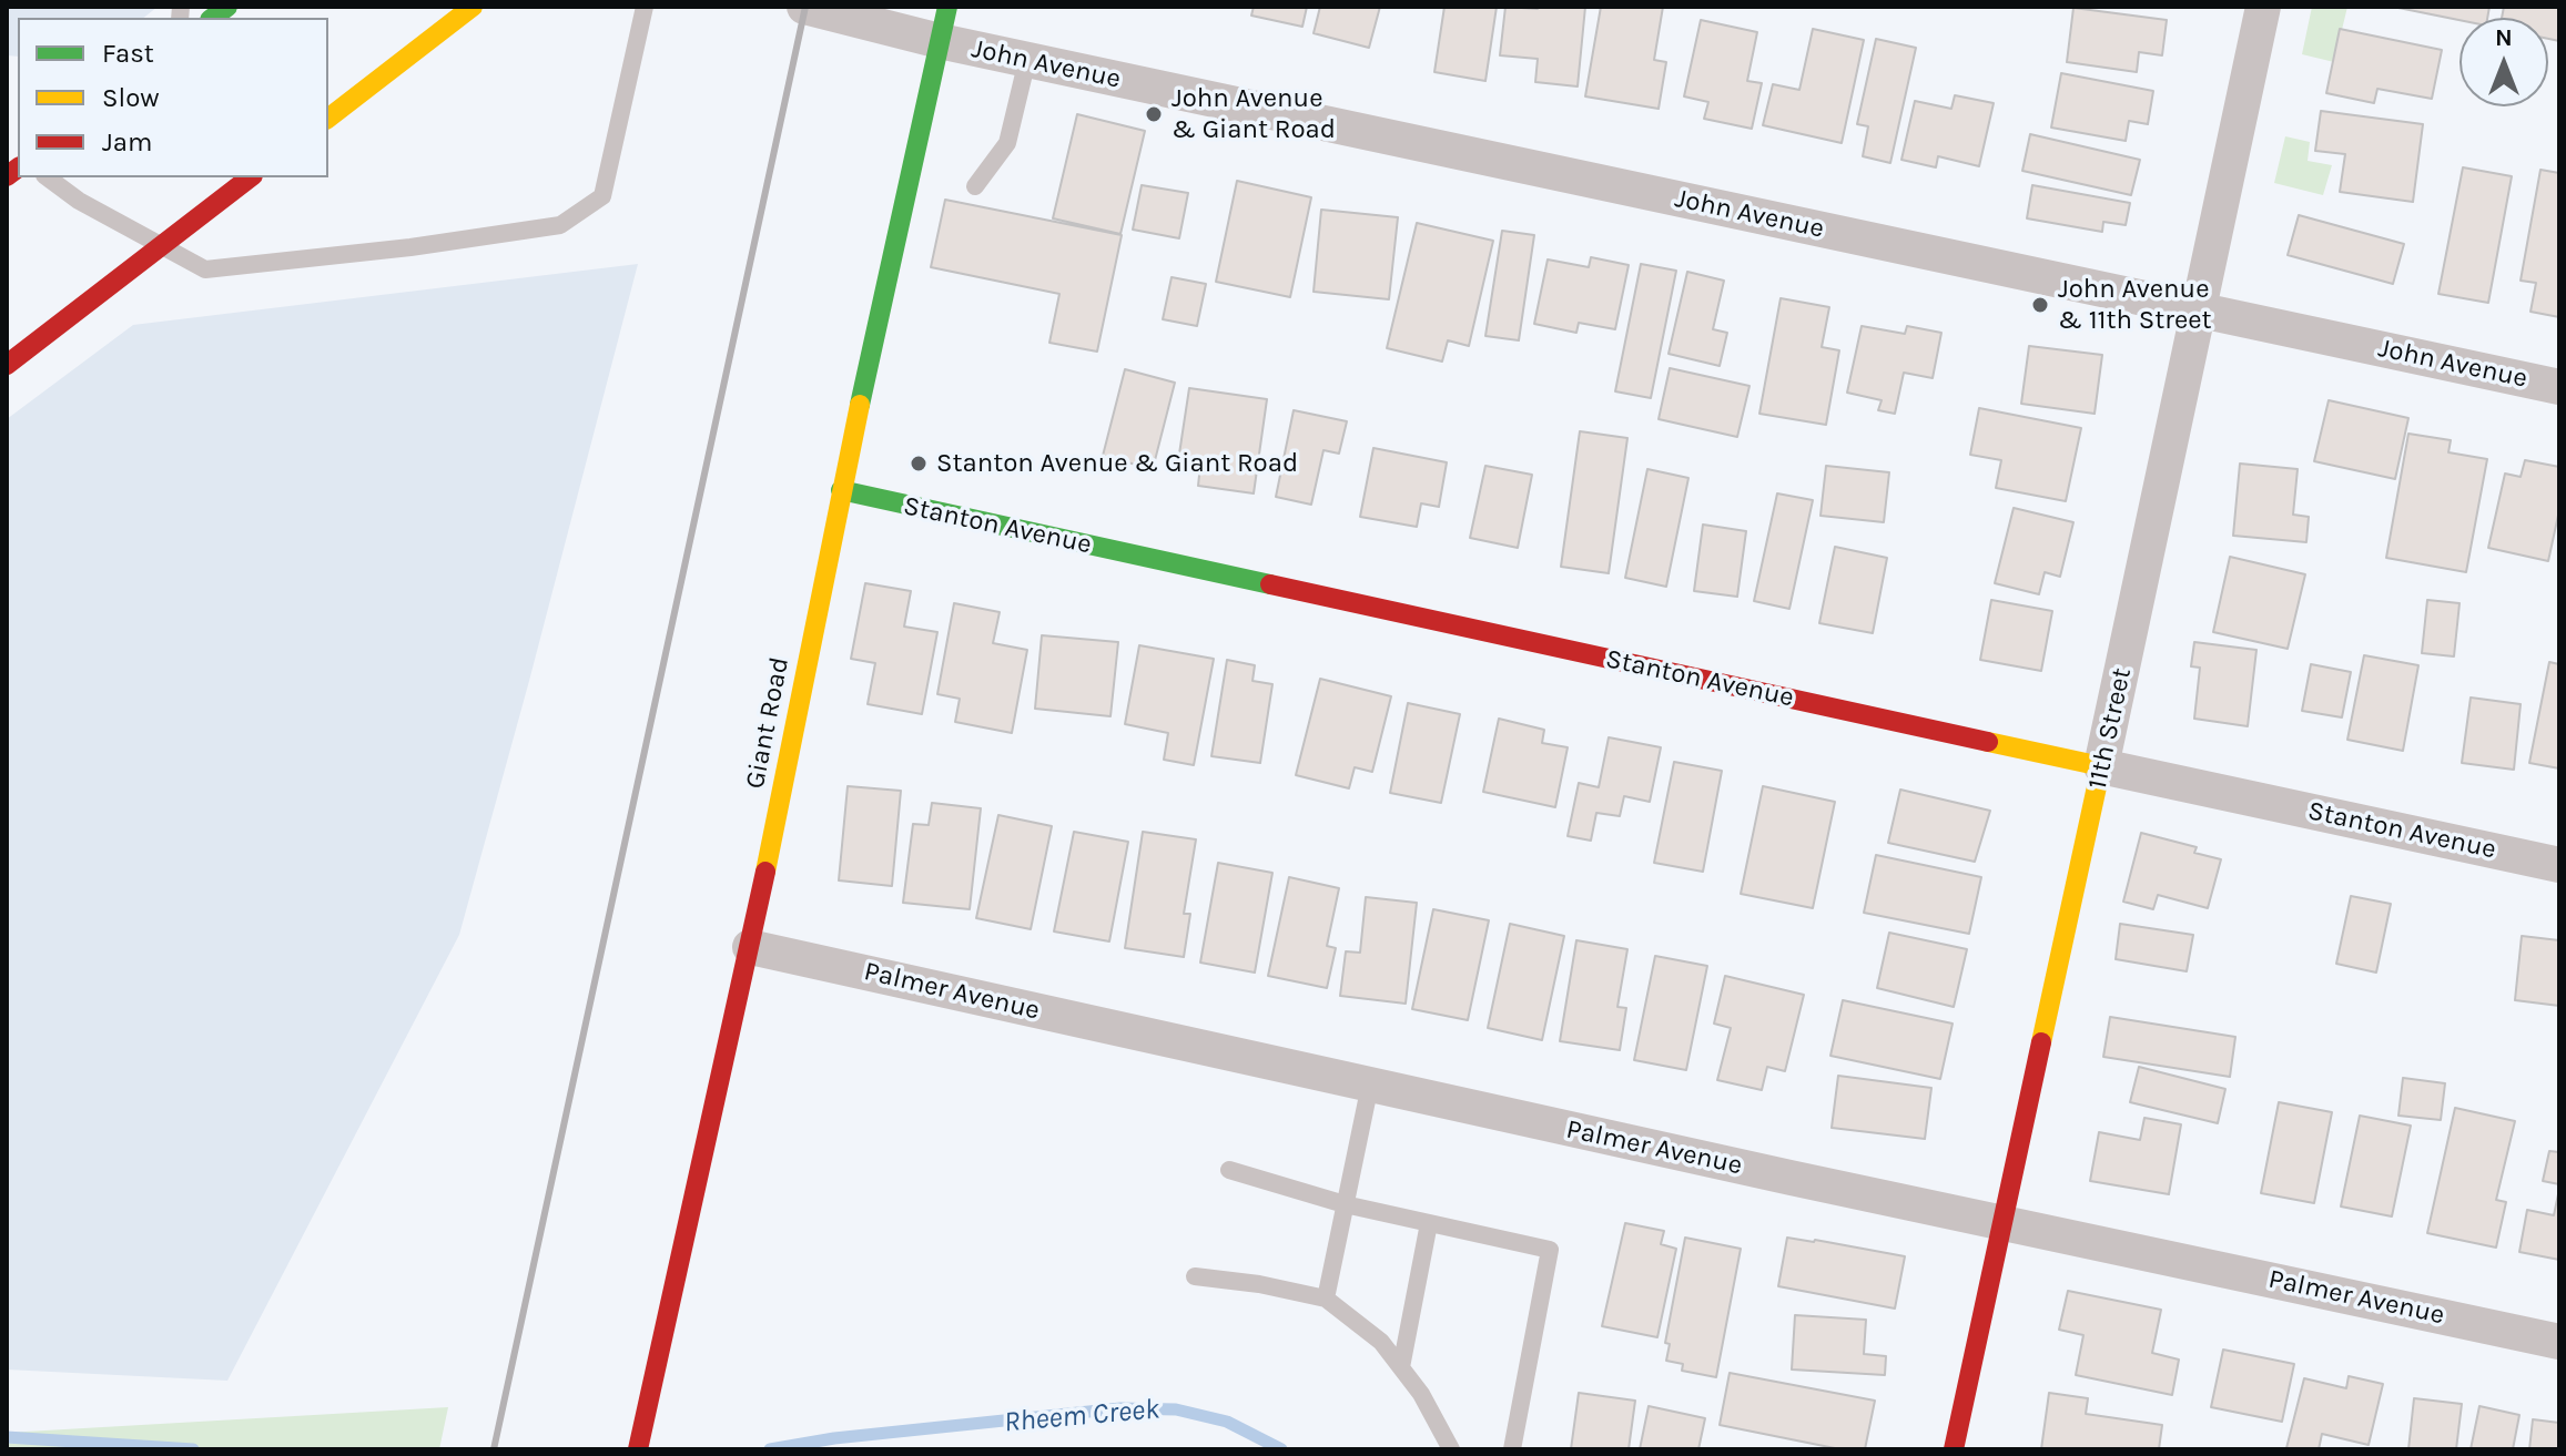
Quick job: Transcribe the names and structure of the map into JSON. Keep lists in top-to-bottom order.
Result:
{
  "streets": {
    "main road": ["Stanton Avenue", "Giant Road", "11th Street"],
    "street": ["John Avenue", "Palmer Avenue"]
  },
  "crossings": [
    ["John Avenue", "Giant Road"],
    ["John Avenue", "11th Street"],
    ["Stanton Avenue", "Giant Road"],
    ["Stanton Avenue", "11th Street"],
    ["Giant Road", "Palmer Avenue"],
    ["11th Street", "Palmer Avenue"]
  ],
  "water": ["Rheem Creek"],
  "places": ["John Avenue & Giant Road", "John Avenue & 11th Street", "Stanton Avenue & Giant Road"],
  "legend": ["Fast", "Slow", "Jam"],
  "north": "top"
}
